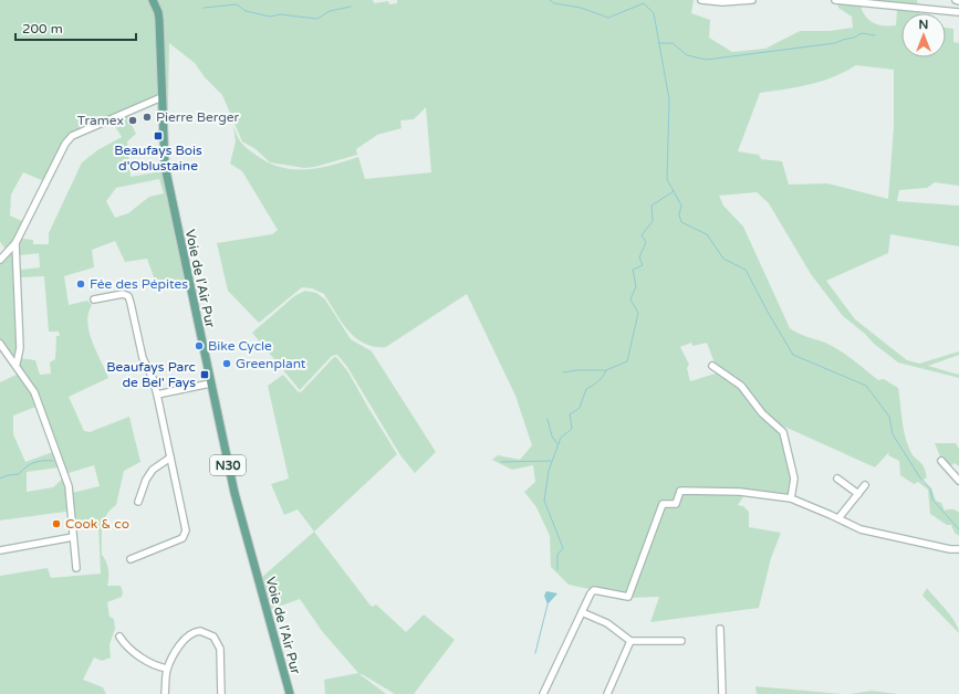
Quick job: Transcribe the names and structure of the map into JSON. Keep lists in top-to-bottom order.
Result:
{
  "streets": {
    "main road": ["Voie de l'Air Pur", "N30"]
  },
  "crossings": [
    ["Voie de l'Air Pur", "N30"]
  ],
  "places": {
    "other": [
      "Pierre Berger",
      "Tramex",
      "Fée des Pépites",
      "Bike Cycle",
      "Greenplant",
      "Cook & co"
    ],
    "transit": ["Beaufays Bois d'Oblustaine", "Beaufays Parc de Bel' Fays"]
  },
  "scale_bar": "200 m",
  "north": "top"
}
